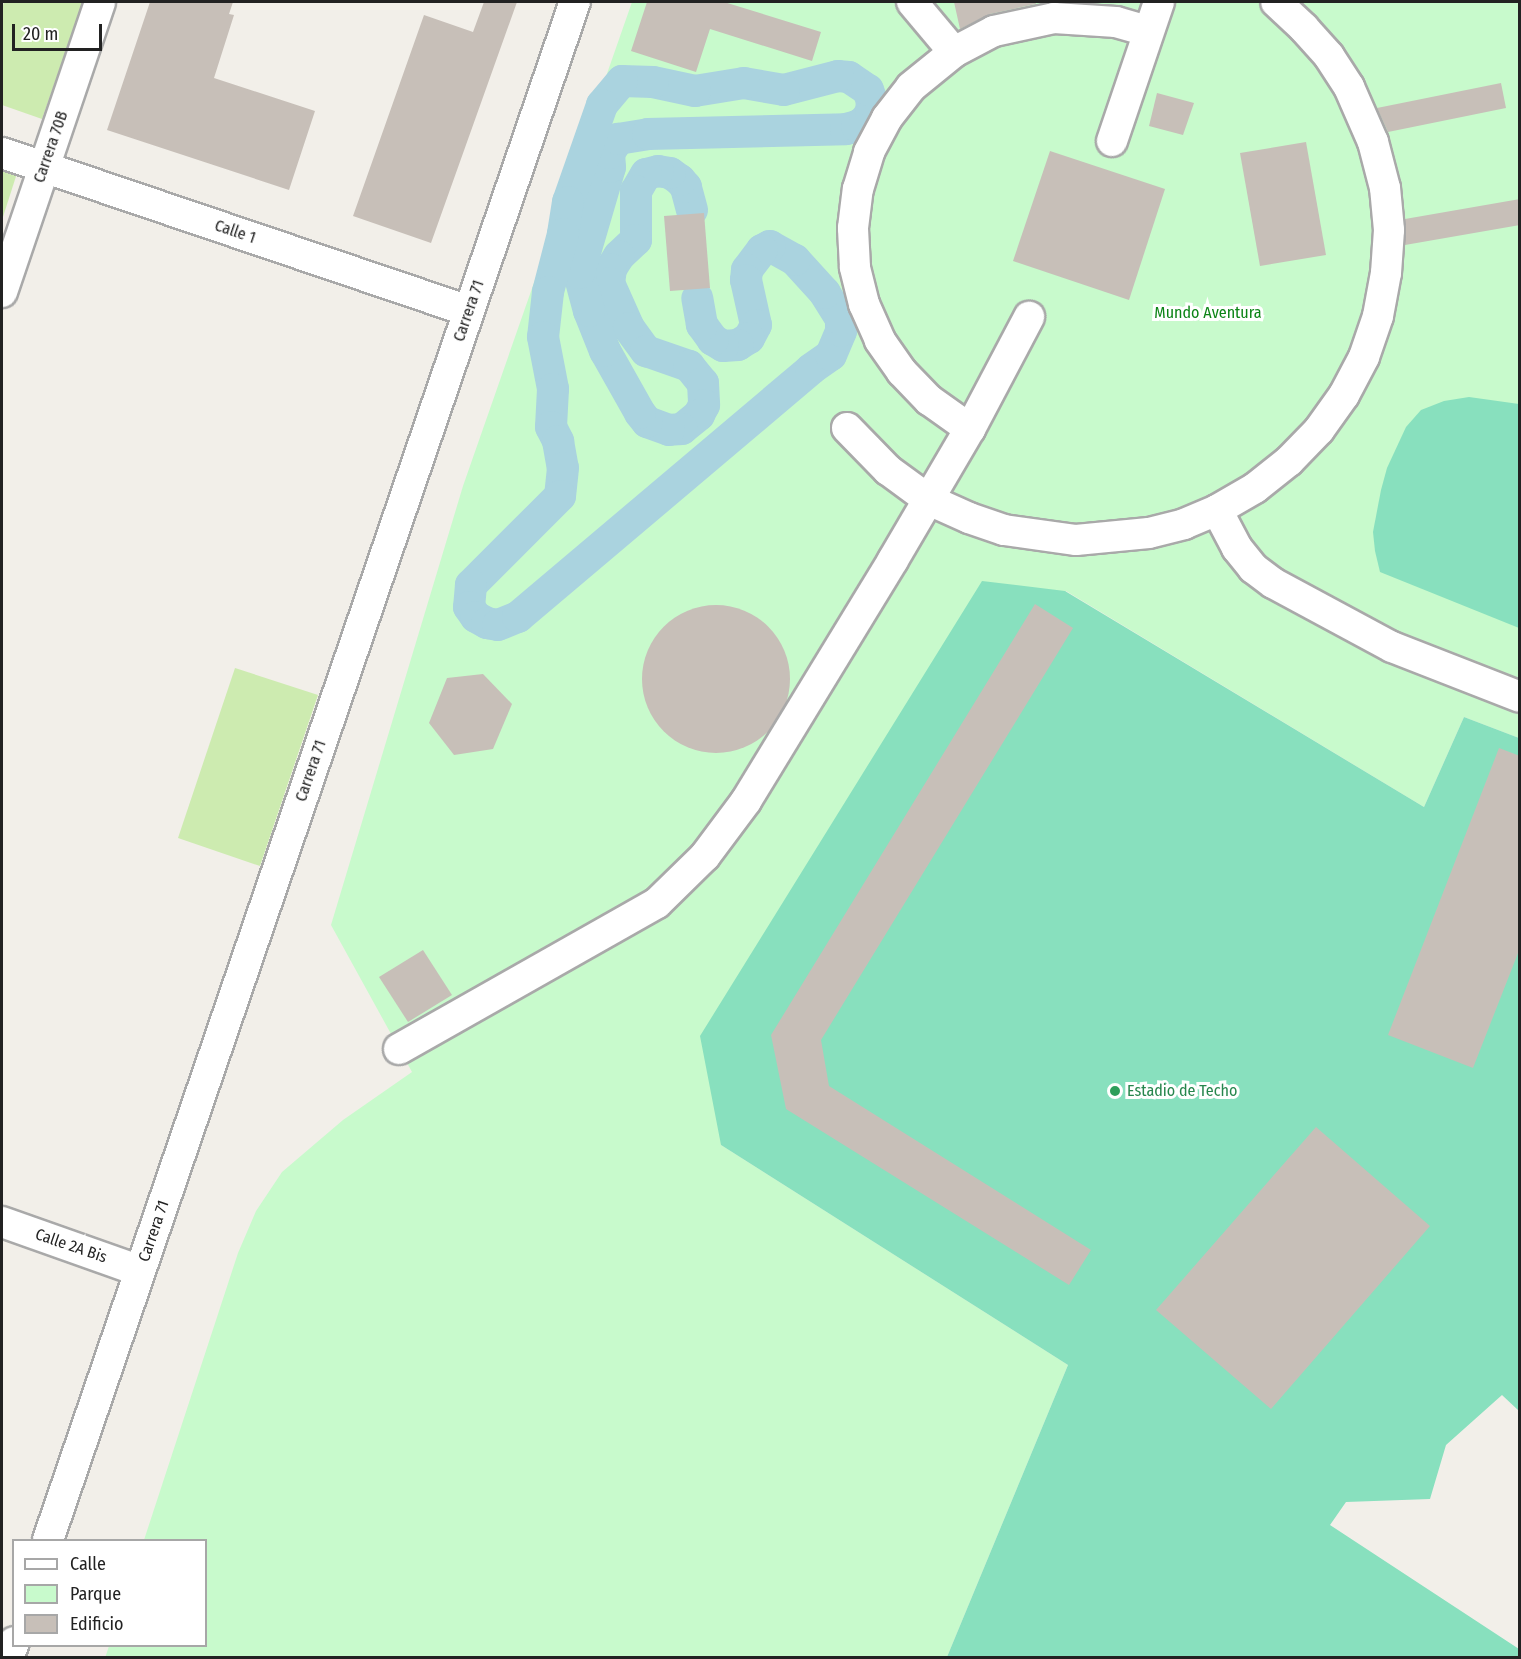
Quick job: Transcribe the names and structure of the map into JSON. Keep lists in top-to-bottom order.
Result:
{
  "streets": {
    "street": [
      "Carrera 70B",
      "Calle 1",
      "Carrera 71",
      "Calle 2A Bis"
    ]
  },
  "crossings": [
    ["Carrera 70B", "Calle 1"],
    ["Calle 1", "Carrera 71"],
    ["Carrera 71", "Calle 2A Bis"]
  ],
  "parks": ["Mundo Aventura"],
  "places": ["Estadio de Techo"],
  "legend": ["Calle", "Parque", "Edificio"],
  "scale_bar": "20 m"
}
